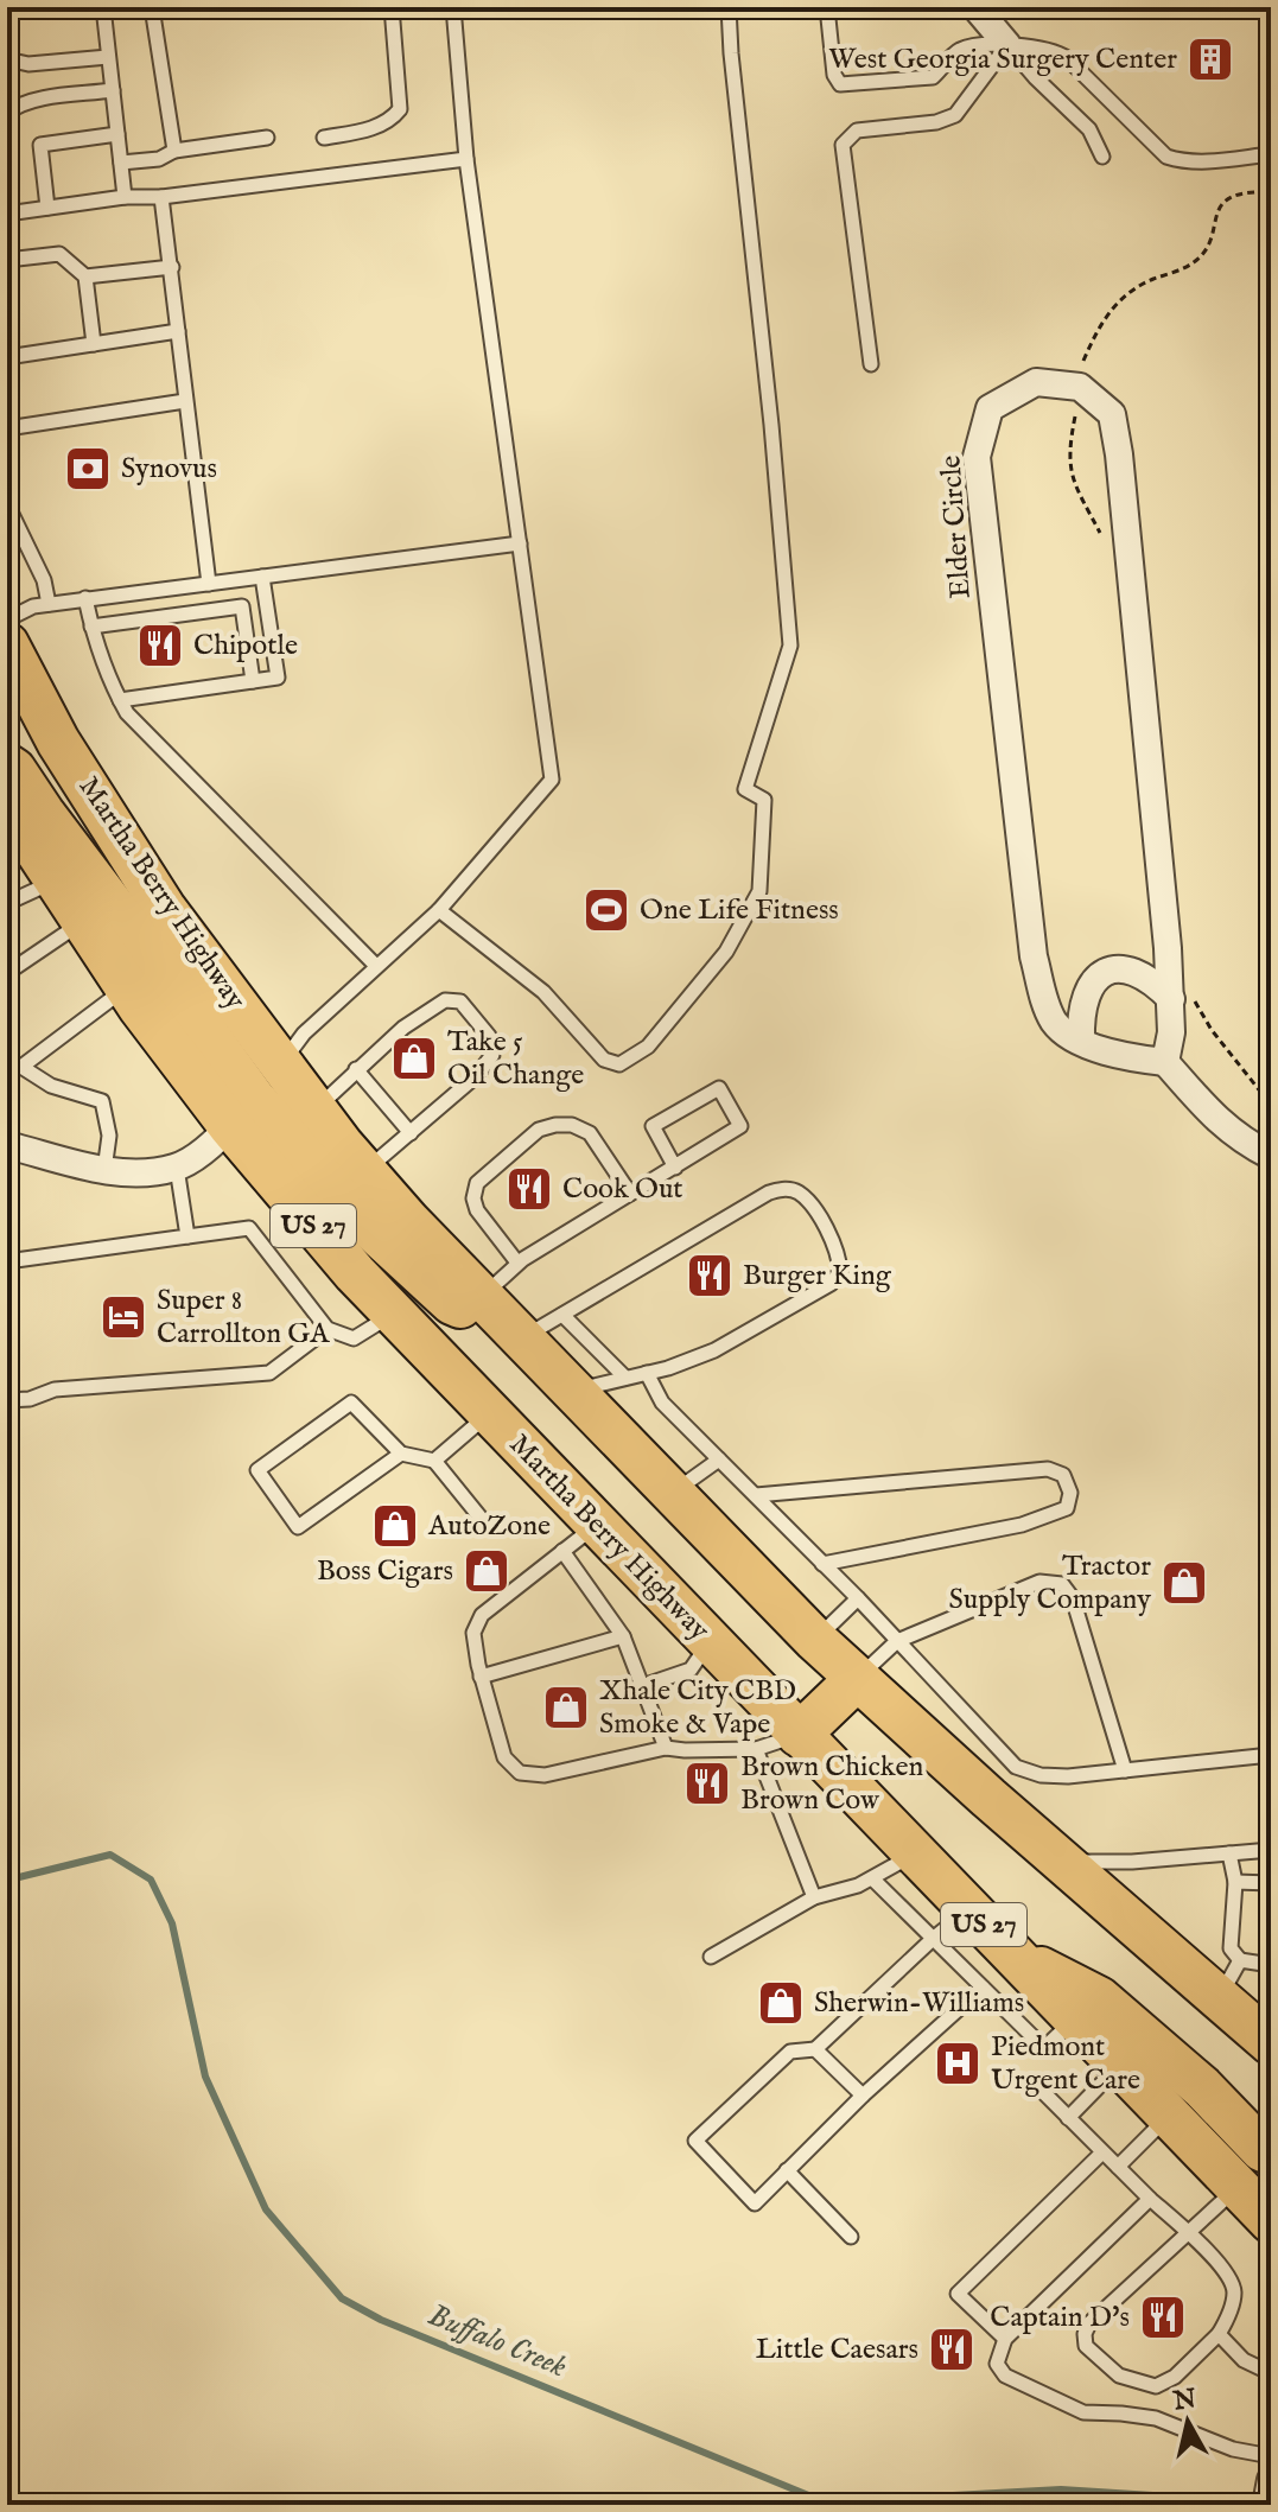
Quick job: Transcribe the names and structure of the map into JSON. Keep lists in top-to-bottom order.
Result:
{
  "streets": {
    "main road": ["Martha Berry Highway", "US 27"],
    "street": ["Elder Circle"]
  },
  "water": ["Buffalo Creek"],
  "places": {
    "building": ["West Georgia Surgery Center"],
    "bank": ["Synovus"],
    "restaurant": [
      "Chipotle",
      "Cook Out",
      "Burger King",
      "Brown Chicken Brown Cow",
      "Captain D's",
      "Little Caesars"
    ],
    "sports": ["One Life Fitness"],
    "shop": [
      "Take 5 Oil Change",
      "AutoZone",
      "Boss Cigars",
      "Tractor Supply Company",
      "Xhale City CBD Smoke & Vape",
      "Sherwin-Williams"
    ],
    "hotel": ["Super 8 Carrollton GA"],
    "hospital": ["Piedmont Urgent Care"]
  },
  "north": "top"
}
